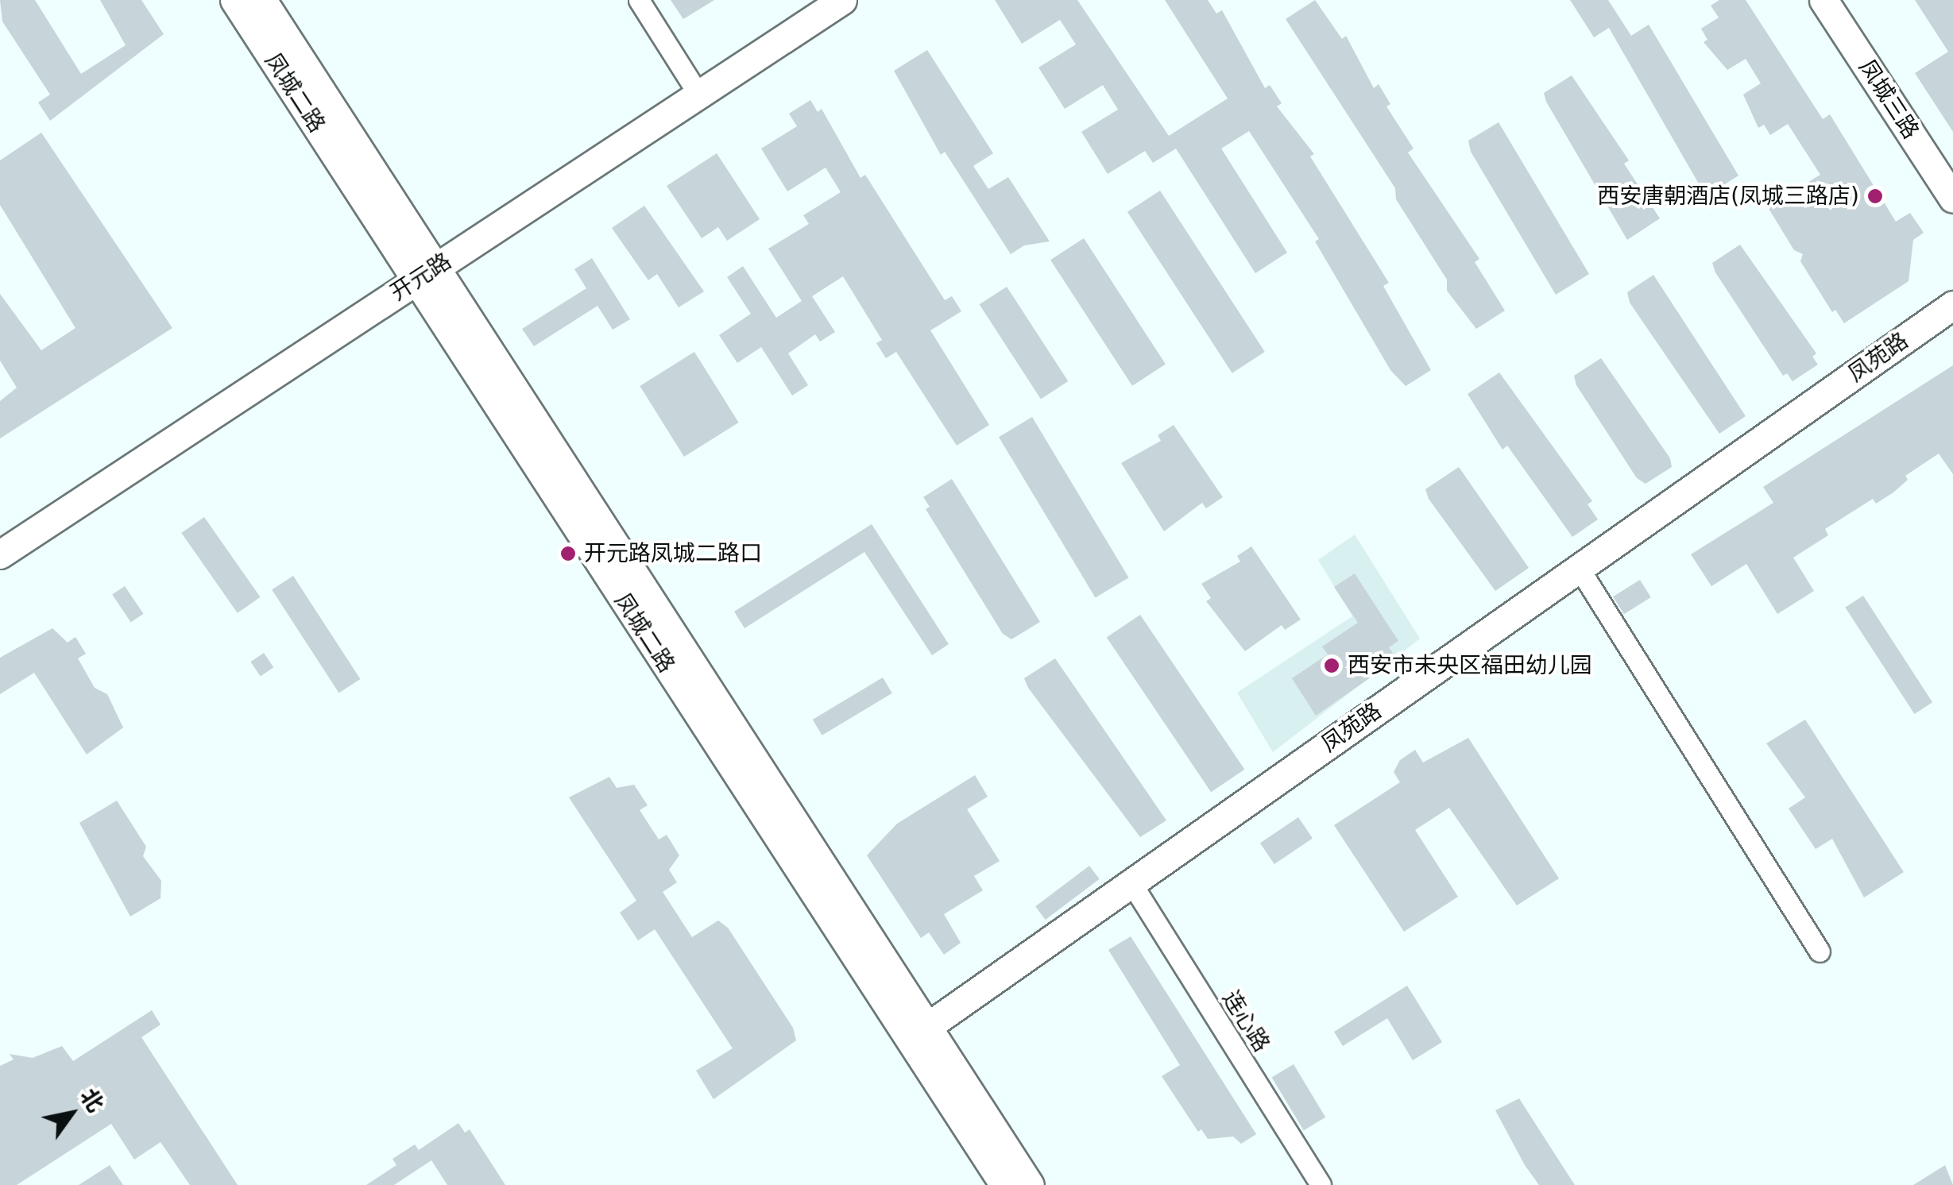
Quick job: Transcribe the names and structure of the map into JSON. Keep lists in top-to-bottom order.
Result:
{
  "streets": {
    "street": [
      "凤城二路",
      "凤城三路",
      "开元路",
      "凤苑路",
      "连心路"
    ]
  },
  "crossings": [
    ["凤城二路", "开元路"],
    ["凤城二路", "凤苑路"],
    ["凤苑路", "连心路"]
  ],
  "places": ["西安唐朝酒店(凤城三路店)", "开元路凤城二路口", "西安市未央区福田幼儿园"],
  "north": "top right"
}
